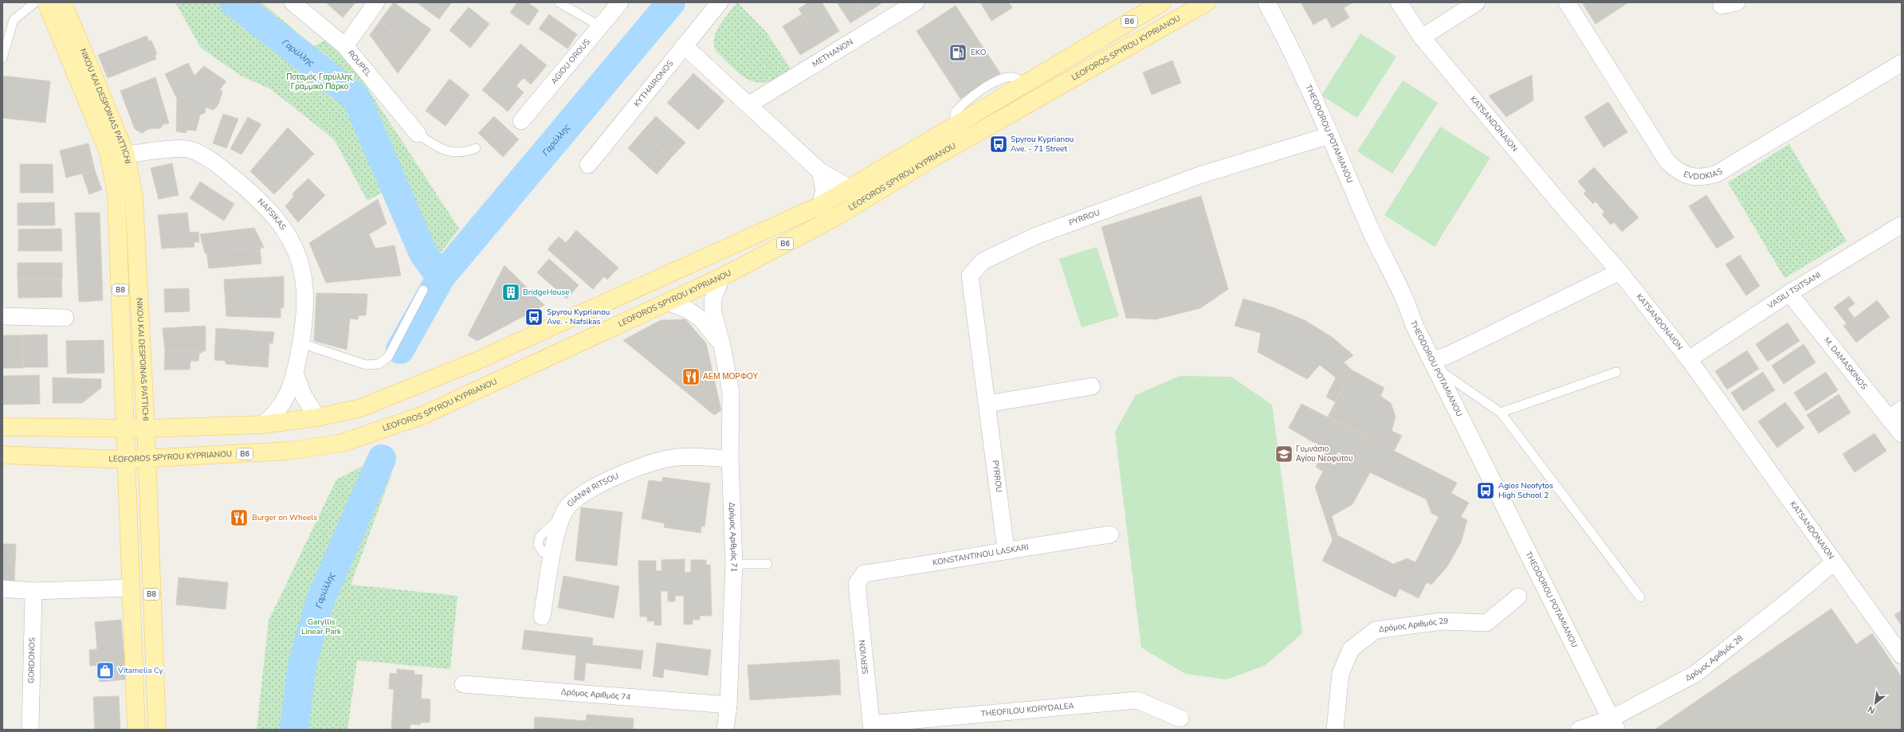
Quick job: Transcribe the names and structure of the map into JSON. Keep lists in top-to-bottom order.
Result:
{
  "streets": {
    "main road": [
      "B6",
      "LEOFOROS SPYROU KYPRIANOU",
      "NIKOU KAI DESPOINAS PATTICHI",
      "THEODOROU POTAMIANOU",
      "B8"
    ],
    "street": [
      "METHANON",
      "AGIOU OROUS",
      "ROUPEL",
      "KYTHAIRONOS",
      "KATSANDONAION",
      "EVDOKIAS",
      "NAFSIKAS",
      "PYRROU",
      "VASILI TSITSANI",
      "M. DAMASKINOS",
      "GIANNI RITSOU",
      "Δρόμος Αριθμός 71",
      "KONSTANTINOU LASKARI",
      "Δρόμος Αριθμός 29",
      "SERVION",
      "Δρόμος Αριθμός 28",
      "GORDONOS",
      "Δρόμος Αριθμός 74",
      "THEOFILOU KORYDALEA"
    ]
  },
  "crossings": [
    ["B6", "NIKOU KAI DESPOINAS PATTICHI"],
    ["B6", "NAFSIKAS"],
    ["LEOFOROS SPYROU KYPRIANOU", "NIKOU KAI DESPOINAS PATTICHI"],
    ["LEOFOROS SPYROU KYPRIANOU", "Δρόμος Αριθμός 71"],
    ["NIKOU KAI DESPOINAS PATTICHI", "NAFSIKAS"],
    ["KATSANDONAION", "VASILI TSITSANI"],
    ["KATSANDONAION", "Δρόμος Αριθμός 28"],
    ["THEODOROU POTAMIANOU", "PYRROU"],
    ["THEODOROU POTAMIANOU", "Δρόμος Αριθμός 28"],
    ["PYRROU", "KONSTANTINOU LASKARI"],
    ["VASILI TSITSANI", "M. DAMASKINOS"],
    ["GIANNI RITSOU", "Δρόμος Αριθμός 71"],
    ["Δρόμος Αριθμός 71", "Δρόμος Αριθμός 74"],
    ["KONSTANTINOU LASKARI", "SERVION"],
    ["SERVION", "THEOFILOU KORYDALEA"]
  ],
  "water": ["Γαρύλλης"],
  "parks": ["Ποταμός Γαρύλλης Γραμμικό Πάρκο", "Garyllis Linear Park"],
  "places": {
    "fuel station": ["EKO"],
    "bus stop": ["Spyrou Kyprianou Ave. - 71 Street", "Spyrou Kyprianou Ave. - Nafsikas", "Agios Neofytos High School 2"],
    "building": ["BridgeHouse"],
    "restaurant": ["ΑΕΜ ΜΟΡΦΟΥ", "Burger on Wheels"],
    "school or university": ["Γυμνάσιο Αγίου Νεοφύτου"],
    "shop": ["Vitamelia Cy"]
  },
  "north": "bottom left"
}
